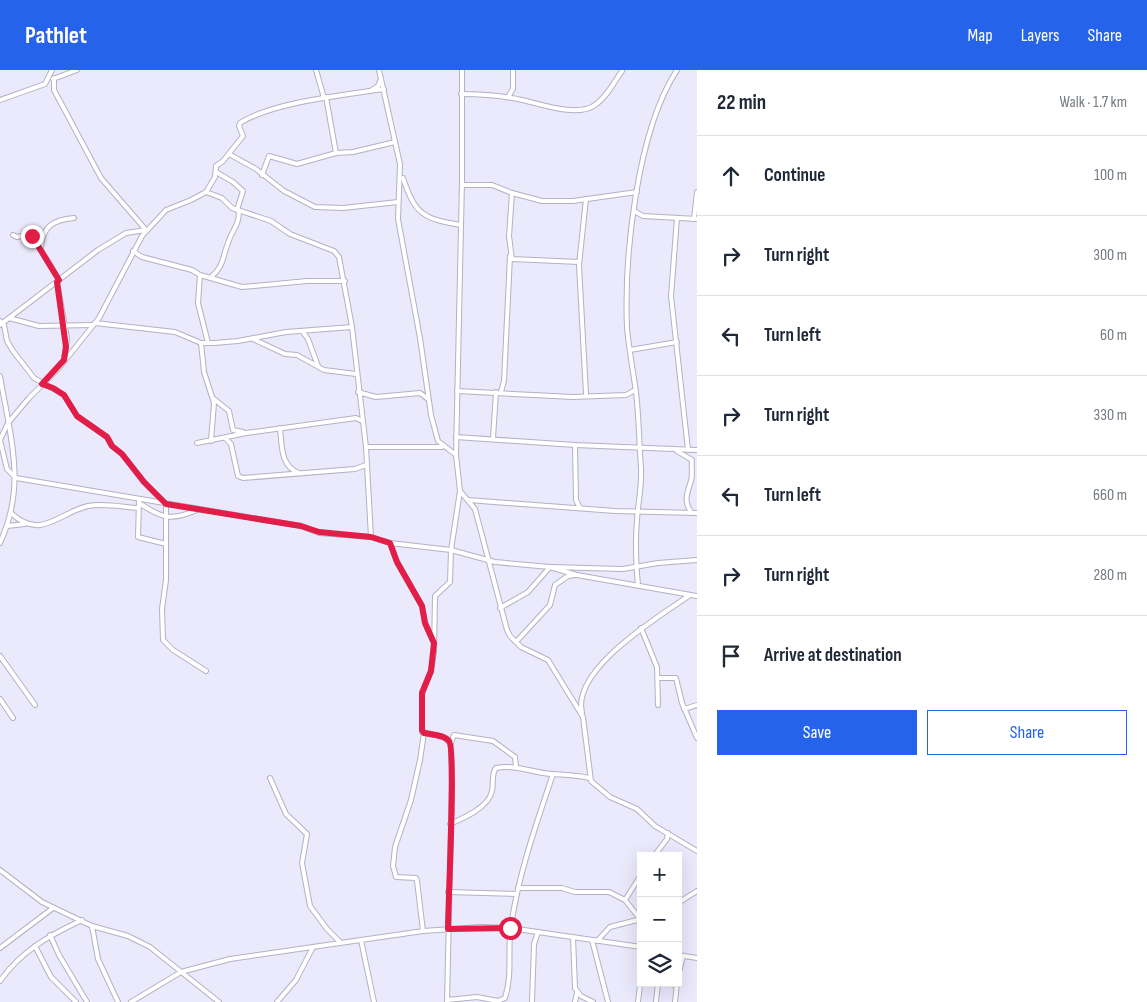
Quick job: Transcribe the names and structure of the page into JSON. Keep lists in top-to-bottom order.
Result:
{
  "page": {
    "header": "Pathlet",
    "nav": ["Map", "Layers", "Share"],
    "heading": ["22 min", "Walk · 1.7 km"],
    "list": [
      ["Continue", "100 m"],
      ["Turn right", "300 m"],
      ["Turn left", "60 m"],
      ["Turn right", "330 m"],
      ["Turn left", "660 m"],
      ["Turn right", "280 m"],
      "Arrive at destination"
    ],
    "buttons": ["Save", "Share"],
    "map_buttons": ["+", "−"]
  }
}
